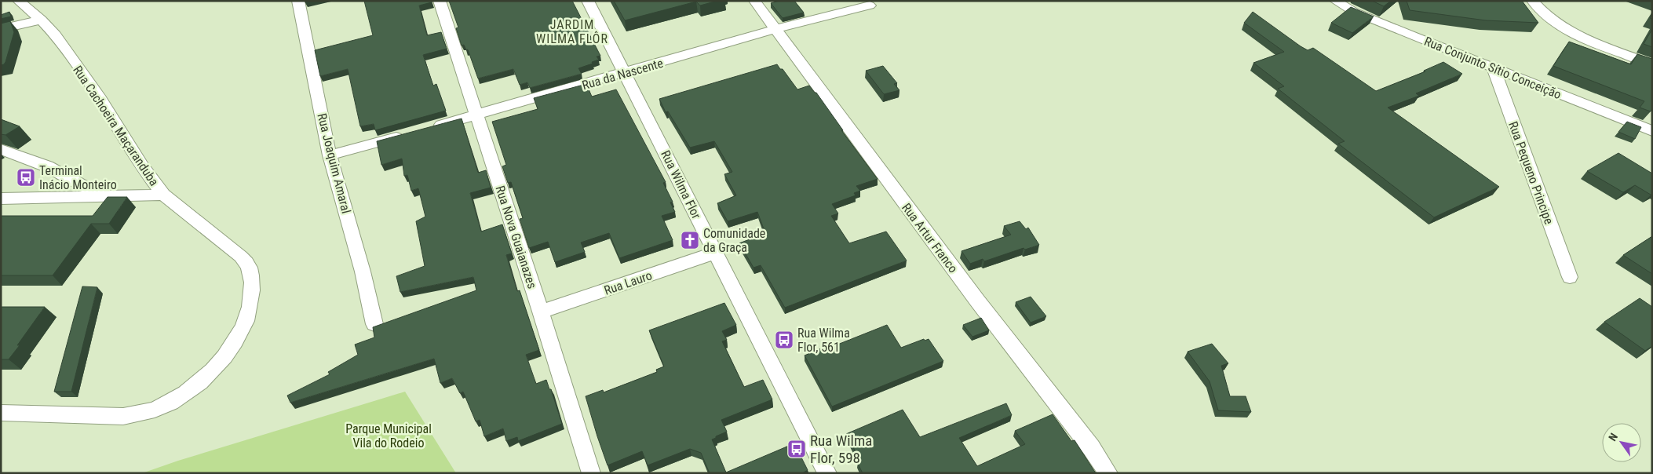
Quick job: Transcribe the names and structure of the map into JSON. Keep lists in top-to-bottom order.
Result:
{
  "streets": {
    "street": [
      "Rua Conjunto Sítio Conceição",
      "Rua da Nascente",
      "Rua Cachoeira Maçaranduba",
      "Rua Joaquim Amaral",
      "Rua Pequeno Principe",
      "Rua Wilma Flor",
      "Rua Nova Guaianazes",
      "Rua Artur Franco",
      "Rua Lauro"
    ]
  },
  "crossings": [
    ["Rua Conjunto Sítio Conceição", "Rua Pequeno Principe"],
    ["Rua da Nascente", "Rua Wilma Flor"],
    ["Rua da Nascente", "Rua Nova Guaianazes"],
    ["Rua da Nascente", "Rua Artur Franco"],
    ["Rua Wilma Flor", "Rua Lauro"],
    ["Rua Nova Guaianazes", "Rua Lauro"]
  ],
  "districts": ["JARDIM WILMA FLÔR"],
  "parks": ["Parque Municipal Vila do Rodeio"],
  "places": {
    "bus stop": ["Terminal Inácio Monteiro", "Rua Wilma Flor, 561", "Rua Wilma Flor, 598"],
    "church": ["Comunidade da Graça"]
  },
  "north": "top left"
}
